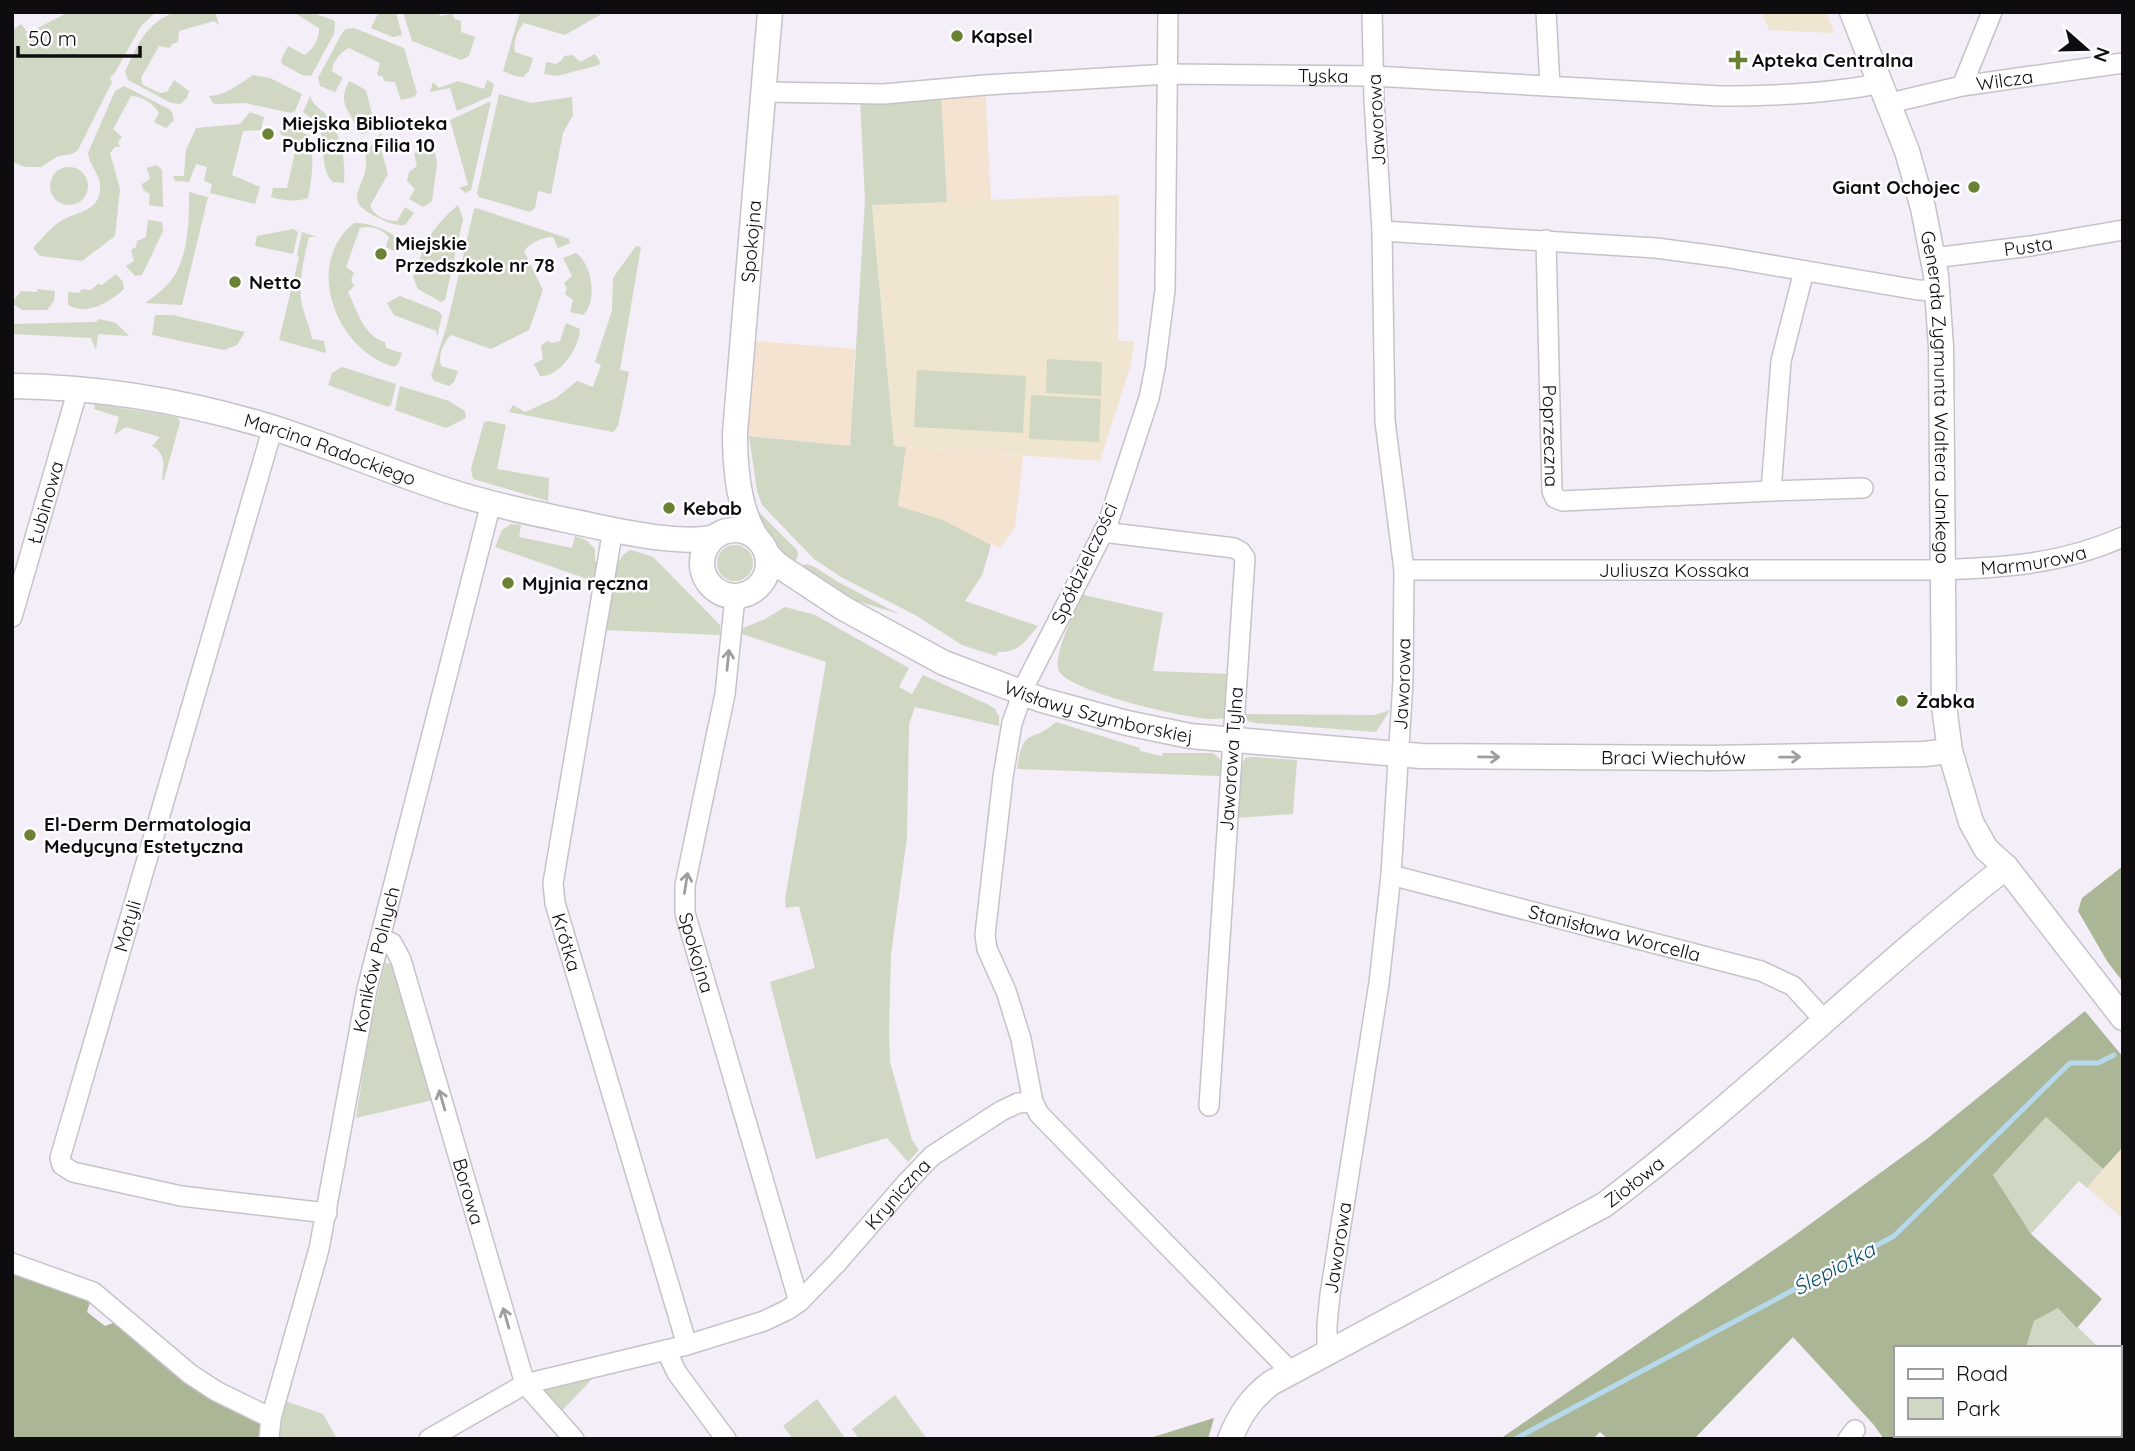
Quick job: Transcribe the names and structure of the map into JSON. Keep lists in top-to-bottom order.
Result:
{
  "streets": {
    "street": [
      "Tyska",
      "Wilcza",
      "Jaworowa",
      "Spokojna",
      "Pusta",
      "Generała Zygmunta Waltera Jankego",
      "Poprzeczna",
      "Marcina Radockiego",
      "Łubinowa",
      "Marmurowa",
      "Spółdzielczości",
      "Juliusza Kossaka",
      "Wisławy Szymborskiej",
      "Braci Wiechułów",
      "Jaworowa Tylna",
      "Motyli",
      "Stanisława Worcella",
      "Krótka",
      "Koników Polnych",
      "Ziołowa",
      "Borowa",
      "Kryniczna"
    ]
  },
  "crossings": [
    ["Tyska", "Wilcza"],
    ["Tyska", "Jaworowa"],
    ["Tyska", "Spokojna"],
    ["Tyska", "Generała Zygmunta Waltera Jankego"],
    ["Tyska", "Spółdzielczości"],
    ["Wilcza", "Generała Zygmunta Waltera Jankego"],
    ["Jaworowa", "Juliusza Kossaka"],
    ["Jaworowa", "Wisławy Szymborskiej"],
    ["Jaworowa", "Braci Wiechułów"],
    ["Jaworowa", "Stanisława Worcella"],
    ["Jaworowa", "Ziołowa"],
    ["Spokojna", "Marcina Radockiego"],
    ["Spokojna", "Wisławy Szymborskiej"],
    ["Spokojna", "Kryniczna"],
    ["Pusta", "Generała Zygmunta Waltera Jankego"],
    ["Generała Zygmunta Waltera Jankego", "Marmurowa"],
    ["Generała Zygmunta Waltera Jankego", "Juliusza Kossaka"],
    ["Generała Zygmunta Waltera Jankego", "Braci Wiechułów"],
    ["Generała Zygmunta Waltera Jankego", "Ziołowa"],
    ["Marcina Radockiego", "Łubinowa"],
    ["Marcina Radockiego", "Wisławy Szymborskiej"],
    ["Marcina Radockiego", "Motyli"],
    ["Marcina Radockiego", "Krótka"],
    ["Marcina Radockiego", "Koników Polnych"],
    ["Marmurowa", "Juliusza Kossaka"],
    ["Spółdzielczości", "Wisławy Szymborskiej"],
    ["Spółdzielczości", "Jaworowa Tylna"],
    ["Spółdzielczości", "Kryniczna"],
    ["Wisławy Szymborskiej", "Braci Wiechułów"],
    ["Wisławy Szymborskiej", "Jaworowa Tylna"],
    ["Motyli", "Koników Polnych"],
    ["Stanisława Worcella", "Ziołowa"],
    ["Krótka", "Kryniczna"],
    ["Koników Polnych", "Borowa"],
    ["Borowa", "Kryniczna"]
  ],
  "one_way": ["Spokojna", "Braci Wiechułów", "Borowa"],
  "water": ["Ślepiotka"],
  "places": {
    "other": [
      "Kapsel",
      "Miejska Biblioteka Publiczna Filia 10",
      "Giant Ochojec",
      "Miejskie Przedszkole nr 78",
      "Netto",
      "Kebab",
      "Myjnia ręczna",
      "Żabka",
      "El-Derm Dermatologia Medycyna Estetyczna"
    ],
    "health": ["Apteka Centralna"]
  },
  "legend": ["Road", "Park"],
  "scale_bar": "50 m",
  "north": "right"
}
